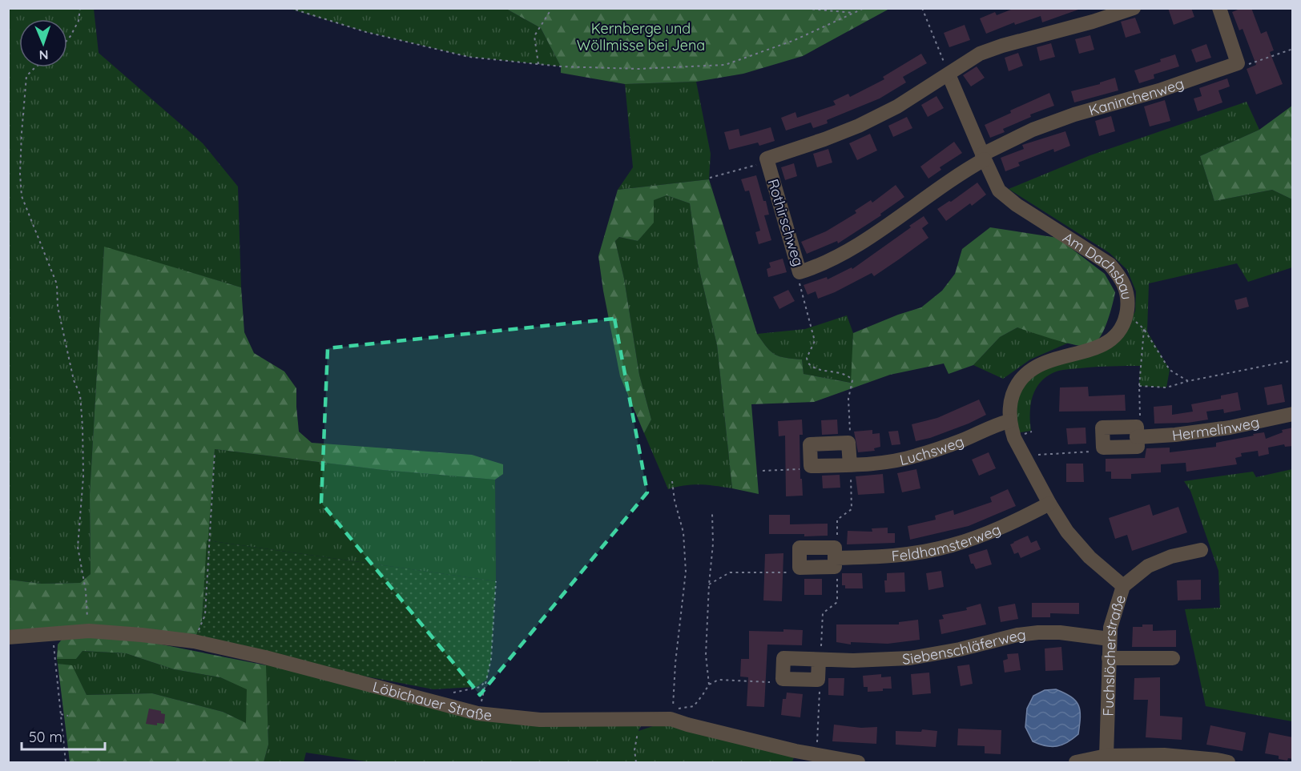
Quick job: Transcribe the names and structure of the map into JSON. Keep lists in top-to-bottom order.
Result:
{
  "streets": {
    "street": [
      "Kaninchenweg",
      "Rothirschweg",
      "Am Dachsbau",
      "Hermelinweg",
      "Luchsweg",
      "Feldhamsterweg",
      "Siebenschläferweg",
      "Fuchslöcherstraße",
      "Löbichauer Straße"
    ]
  },
  "crossings": [
    ["Kaninchenweg", "Rothirschweg"],
    ["Kaninchenweg", "Am Dachsbau"],
    ["Rothirschweg", "Am Dachsbau"],
    ["Am Dachsbau", "Luchsweg"],
    ["Am Dachsbau", "Feldhamsterweg"],
    ["Am Dachsbau", "Fuchslöcherstraße"],
    ["Siebenschläferweg", "Fuchslöcherstraße"]
  ],
  "parks": ["Kernberge und Wöllmisse bei Jena"],
  "scale_bar": "50 m",
  "north": "bottom"
}
